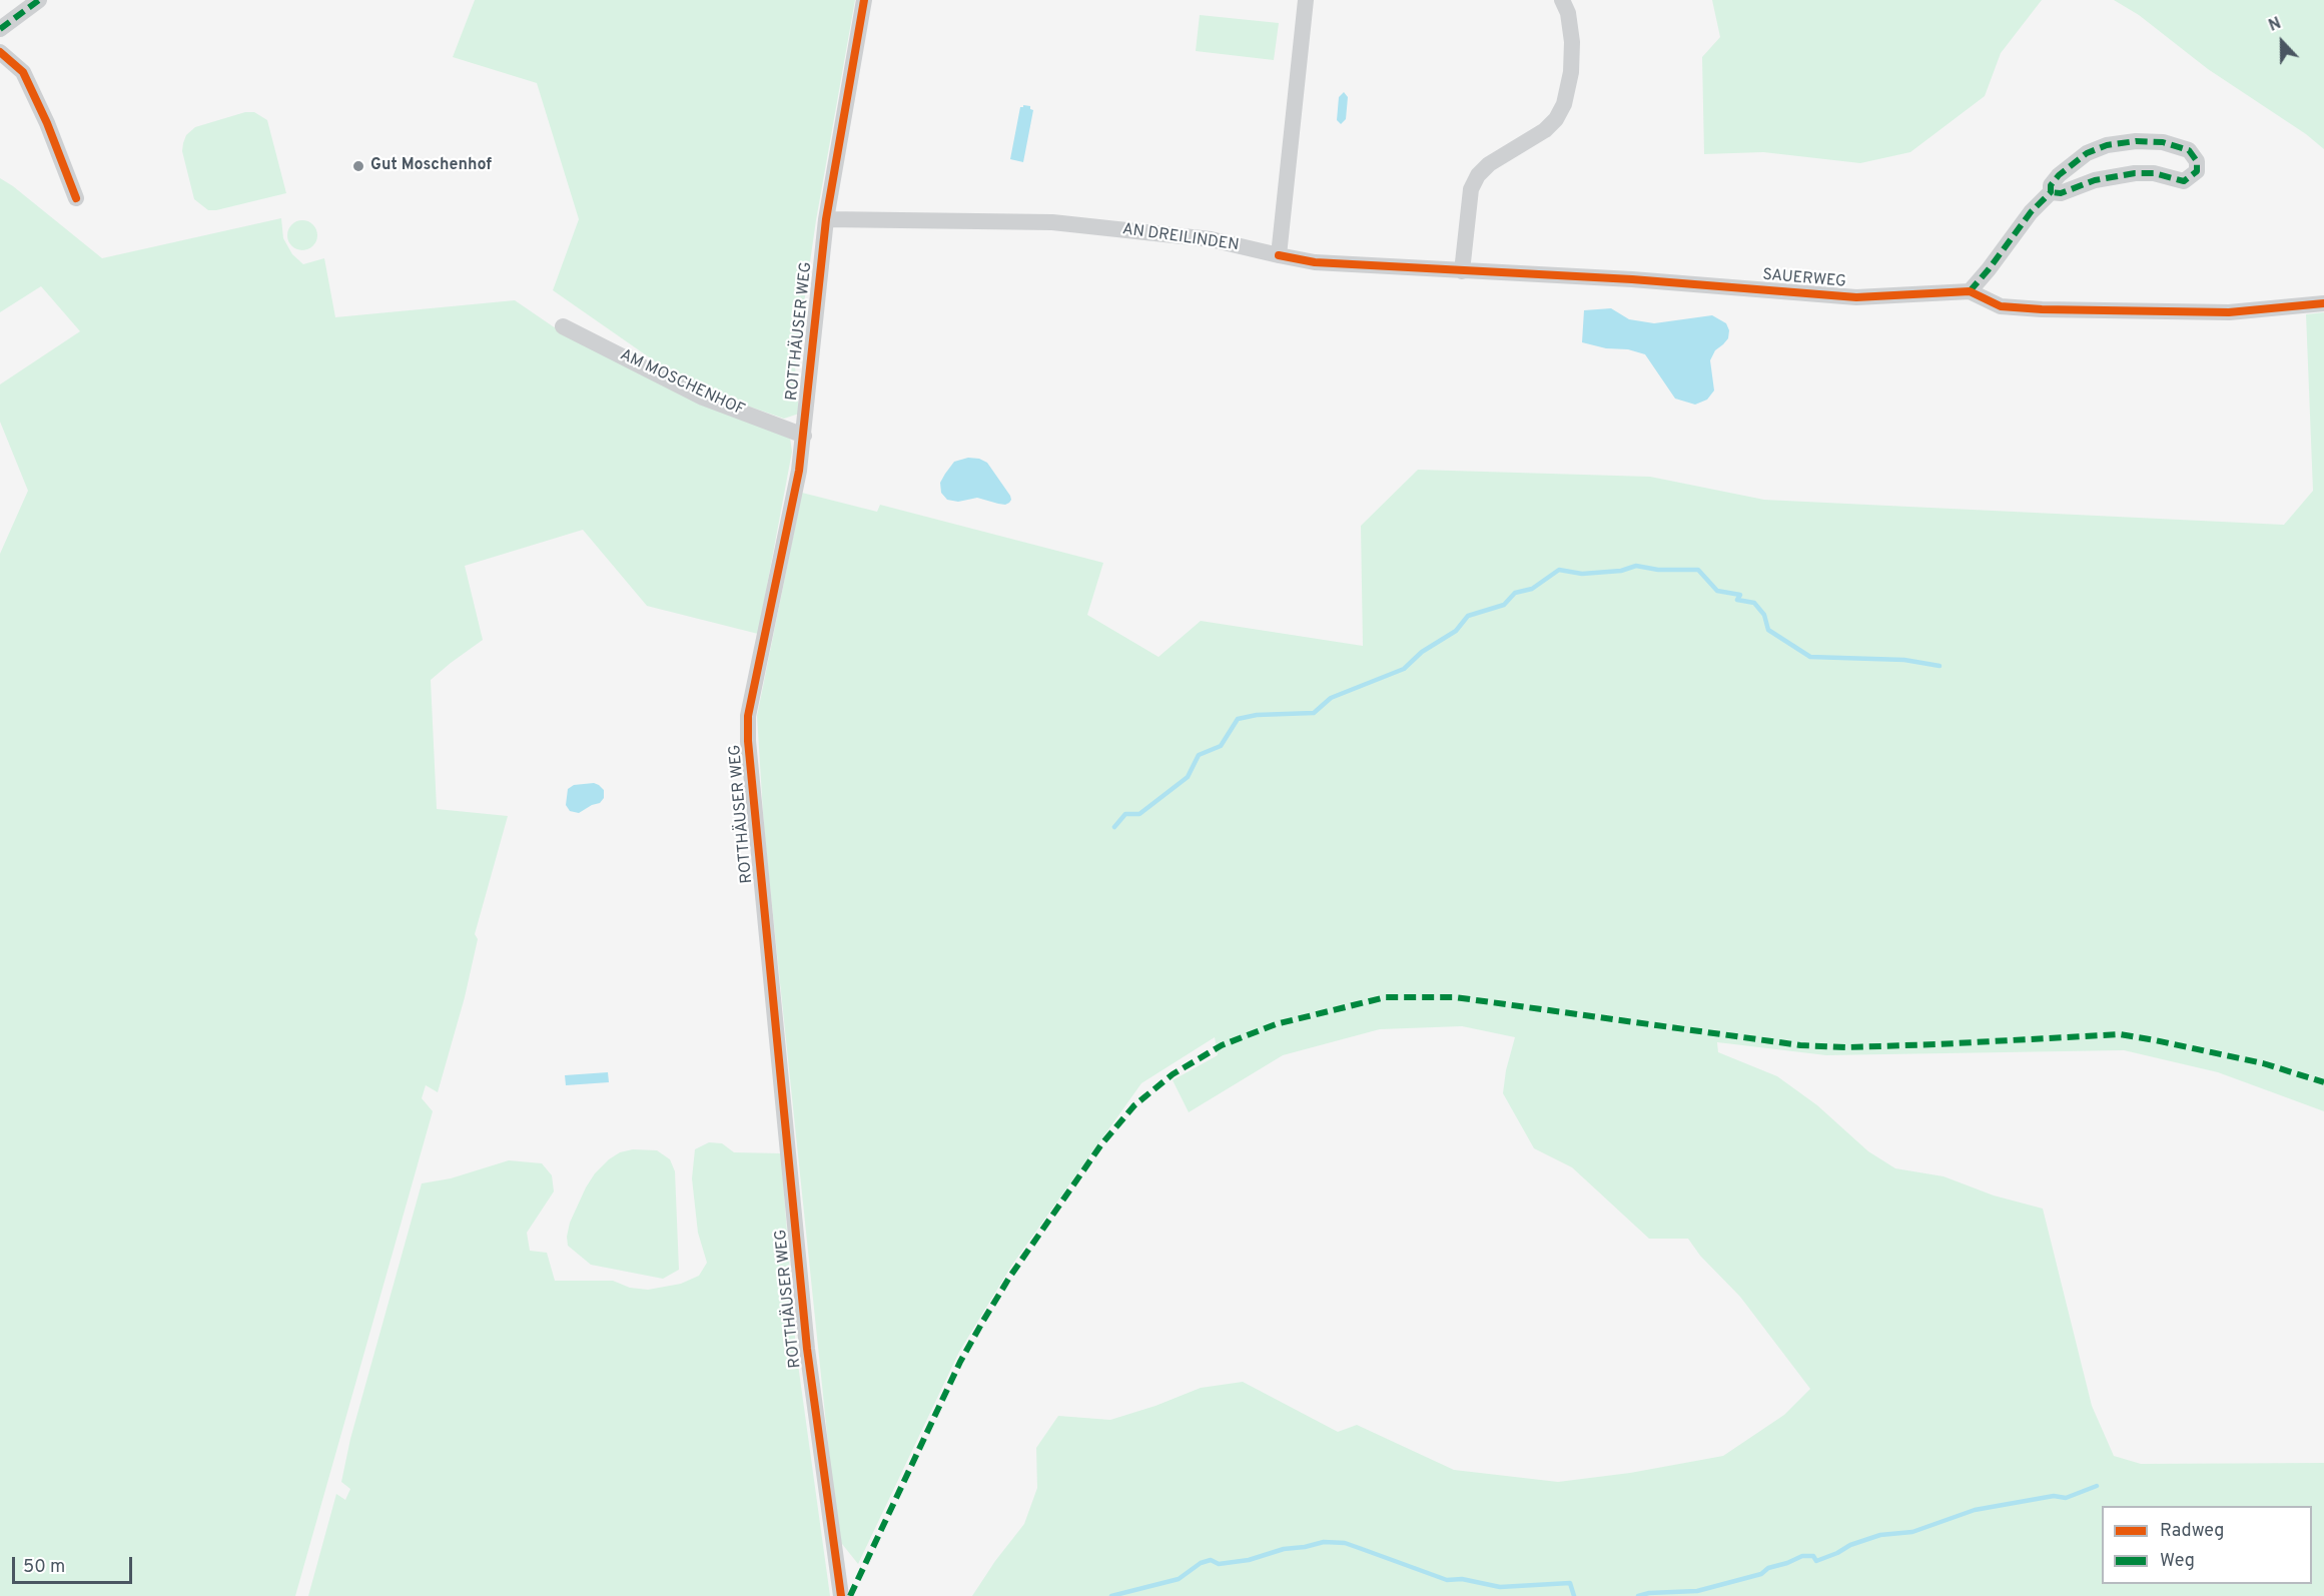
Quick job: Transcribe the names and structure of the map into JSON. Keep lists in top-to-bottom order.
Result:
{
  "streets": {
    "street": [
      "AN DREILINDEN",
      "SAUERWEG",
      "ROTTHÄUSER WEG",
      "AM MOSCHENHOF"
    ]
  },
  "crossings": [
    ["AN DREILINDEN", "SAUERWEG"],
    ["AN DREILINDEN", "ROTTHÄUSER WEG"],
    ["ROTTHÄUSER WEG", "AM MOSCHENHOF"]
  ],
  "places": ["Gut Moschenhof"],
  "legend": ["Radweg", "Weg"],
  "scale_bar": "50 m",
  "north": "top"
}
